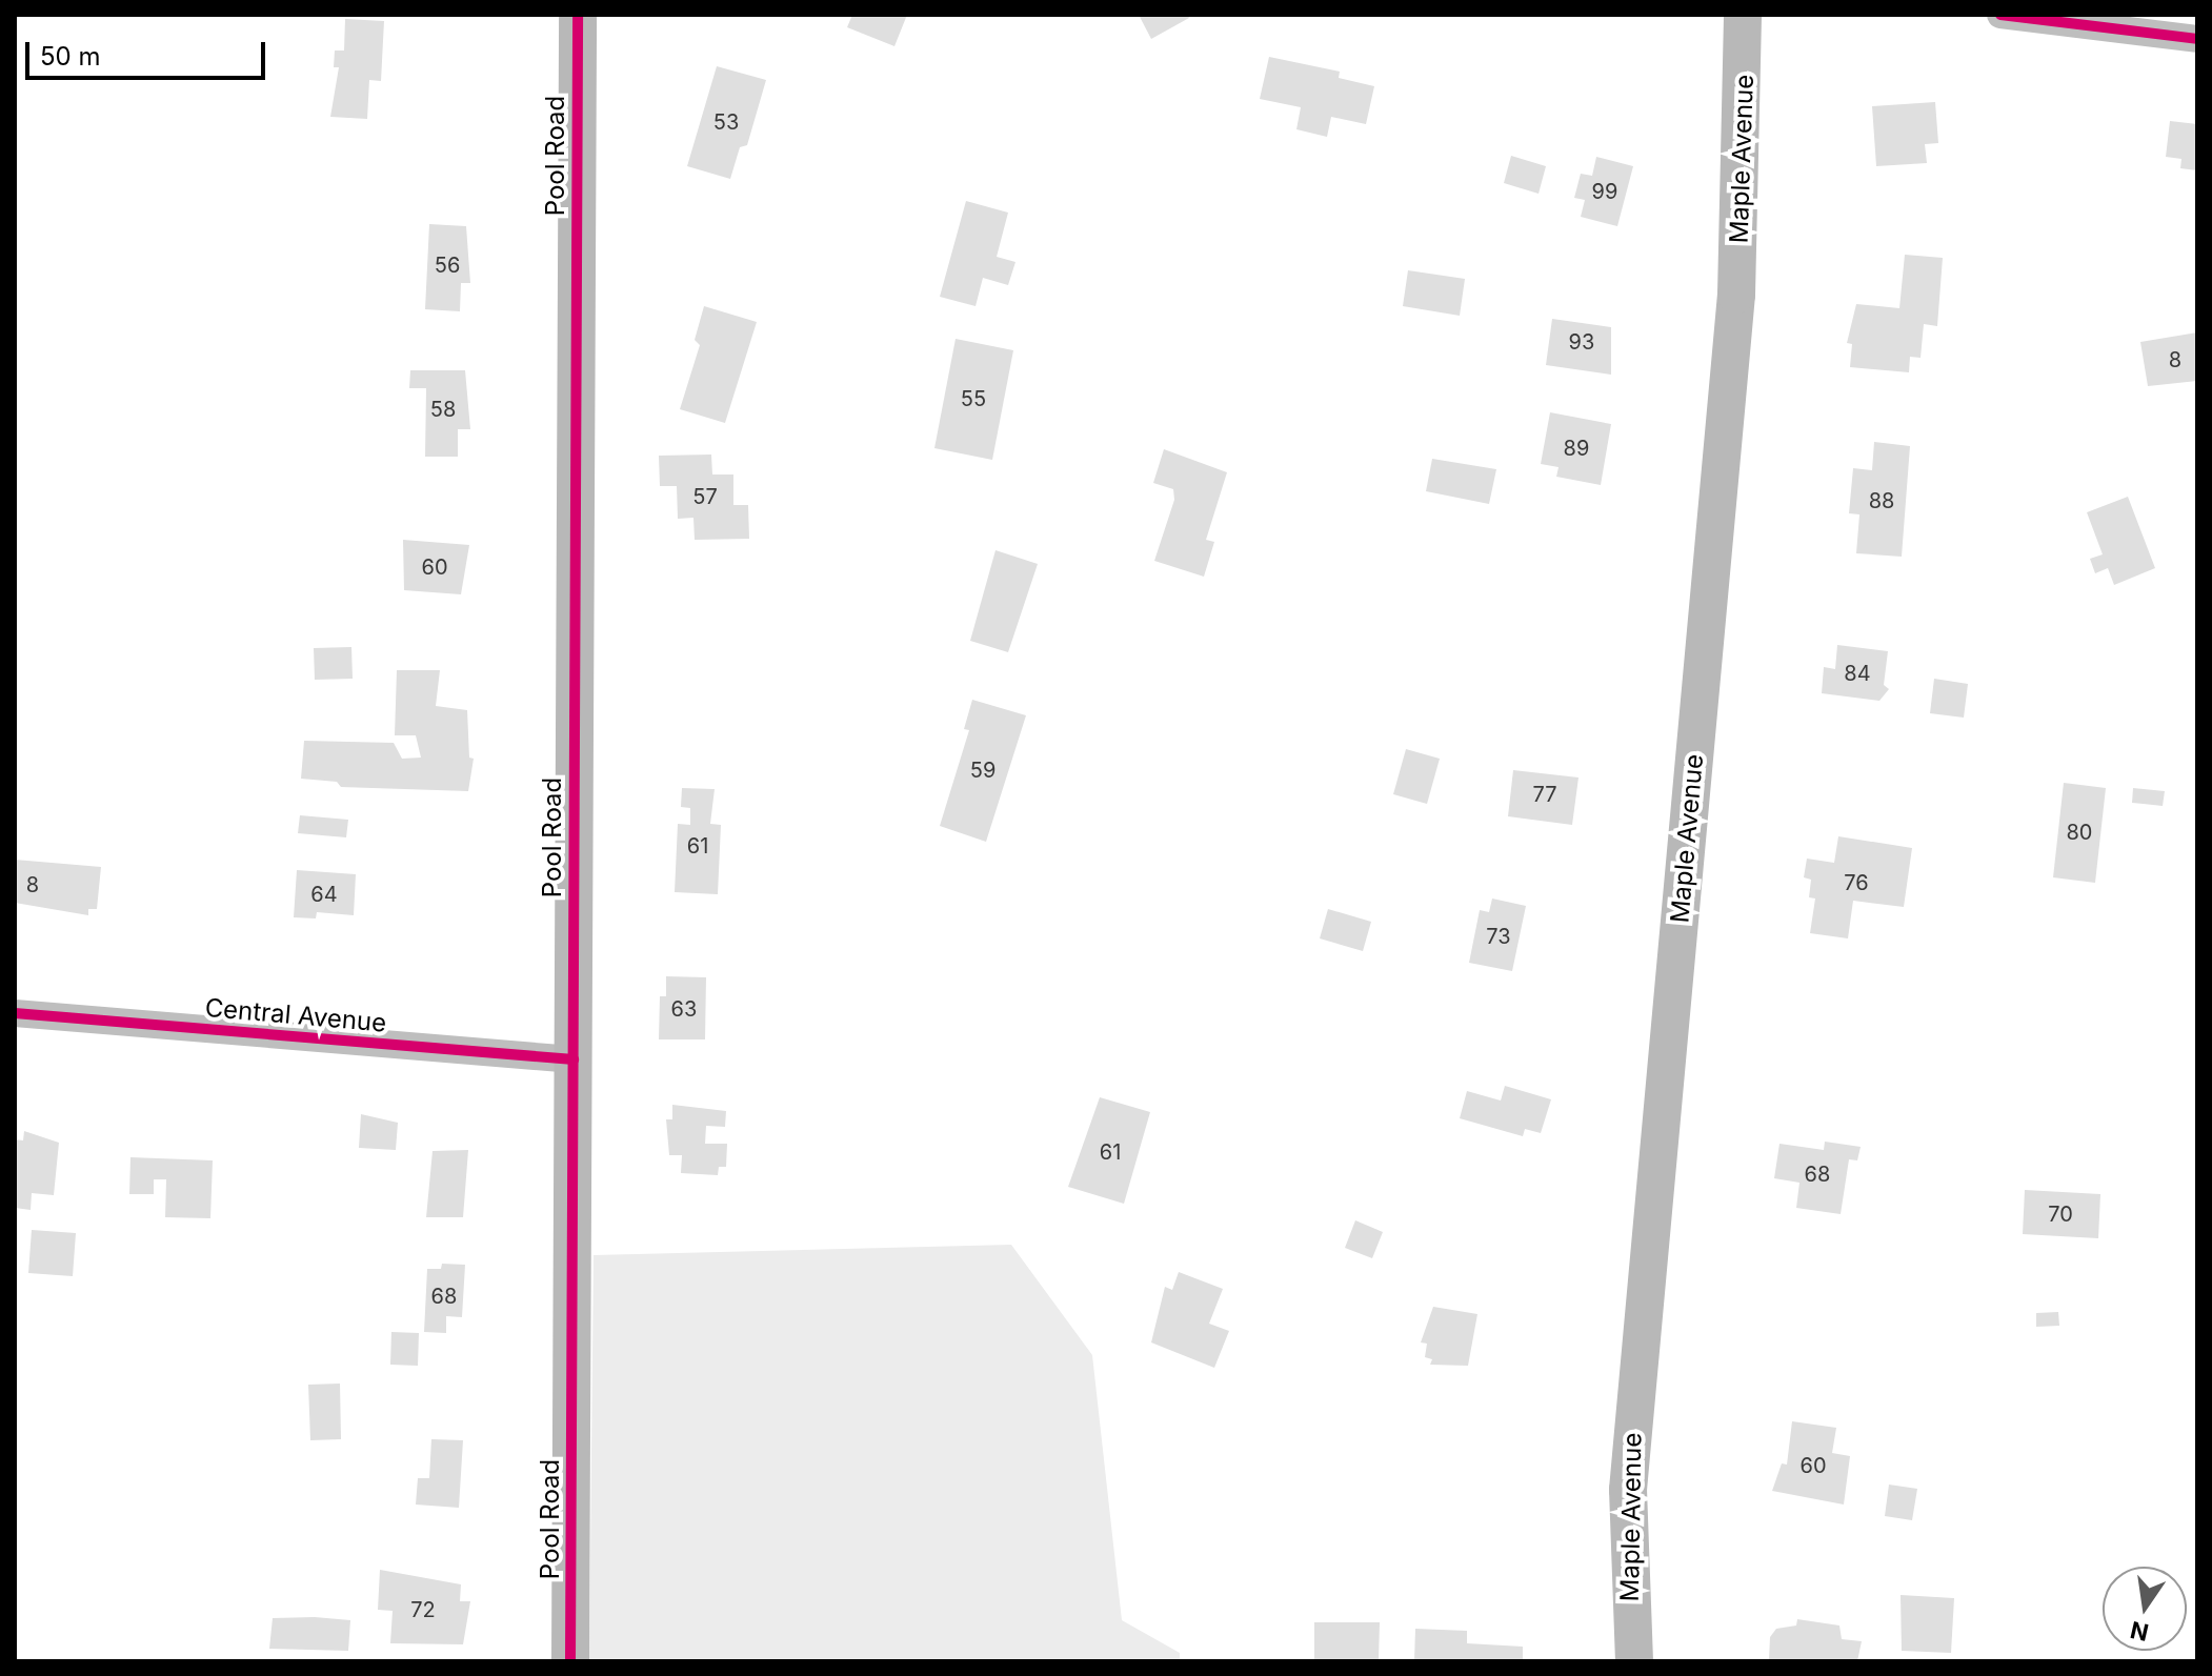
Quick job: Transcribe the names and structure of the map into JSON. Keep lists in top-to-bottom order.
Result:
{
  "streets": {
    "main road": ["Pool Road", "Maple Avenue"],
    "street": ["Central Avenue"]
  },
  "crossings": [
    ["Pool Road", "Central Avenue"]
  ],
  "house_numbers": [
    "53",
    "99",
    "56",
    "93",
    "8",
    "55",
    "58",
    "89",
    "57",
    "88",
    "60",
    "84",
    "59",
    "77",
    "80",
    "61",
    "76",
    "8",
    "64",
    "73",
    "63",
    "61",
    "68",
    "70",
    "68",
    "60",
    "72"
  ],
  "scale_bar": "50 m",
  "north": "bottom"
}
